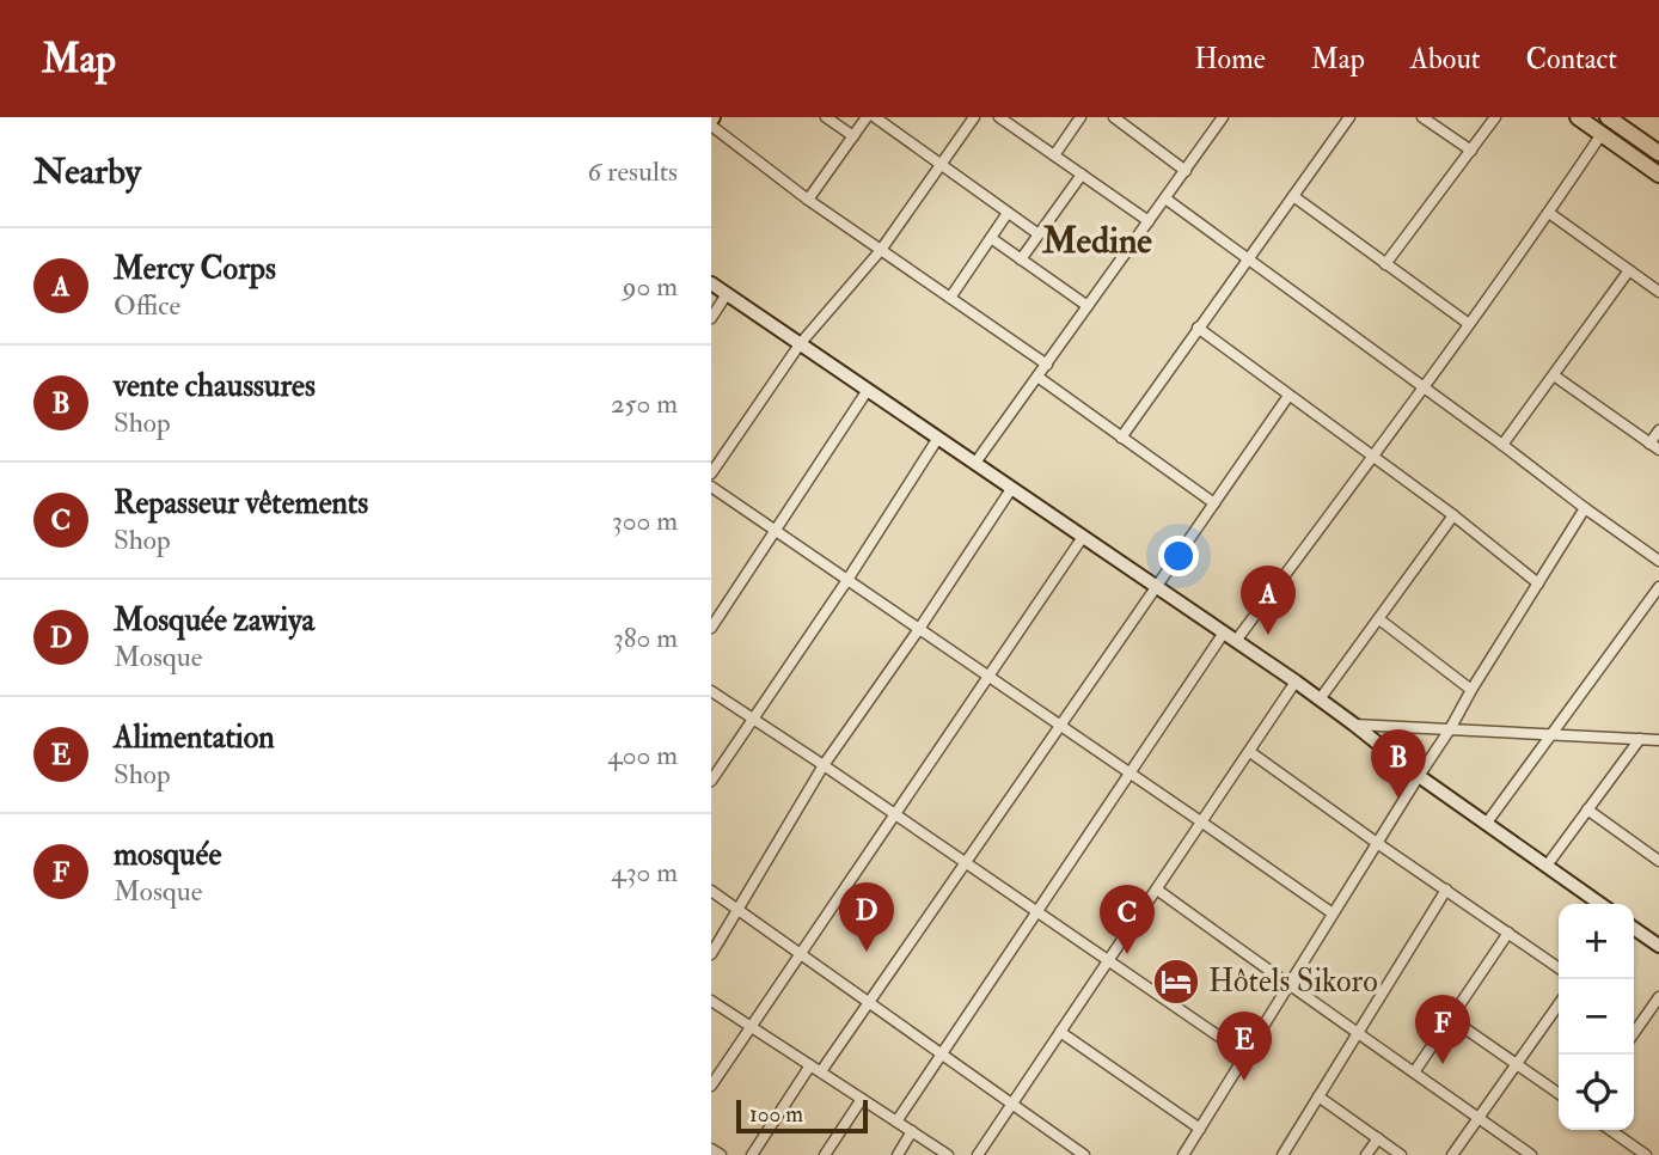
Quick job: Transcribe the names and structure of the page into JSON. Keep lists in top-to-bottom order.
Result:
{
  "districts": ["Medine"],
  "places": {
    "hotel": ["Hôtels Sikoro"]
  },
  "scale_bar": "100 m",
  "page": {
    "header": "Map",
    "nav": [
      "Home",
      "Map",
      "About",
      "Contact"
    ],
    "heading": ["Nearby", "6 results"],
    "list": [
      {
        "mark": "A",
        "name": "Mercy Corps",
        "note": "Office",
        "value": "90 m"
      },
      {
        "mark": "B",
        "name": "vente chaussures",
        "note": "Shop",
        "value": "250 m"
      },
      {
        "mark": "C",
        "name": "Repasseur vêtements",
        "note": "Shop",
        "value": "300 m"
      },
      {
        "mark": "D",
        "name": "Mosquée zawiya",
        "note": "Mosque",
        "value": "380 m"
      },
      {
        "mark": "E",
        "name": "Alimentation",
        "note": "Shop",
        "value": "400 m"
      },
      {
        "mark": "F",
        "name": "mosquée",
        "note": "Mosque",
        "value": "430 m"
      }
    ],
    "pins": [
      "A",
      "B",
      "D",
      "C",
      "F",
      "E"
    ],
    "map_buttons": ["+", "−"],
    "scale": "100 m"
  }
}
